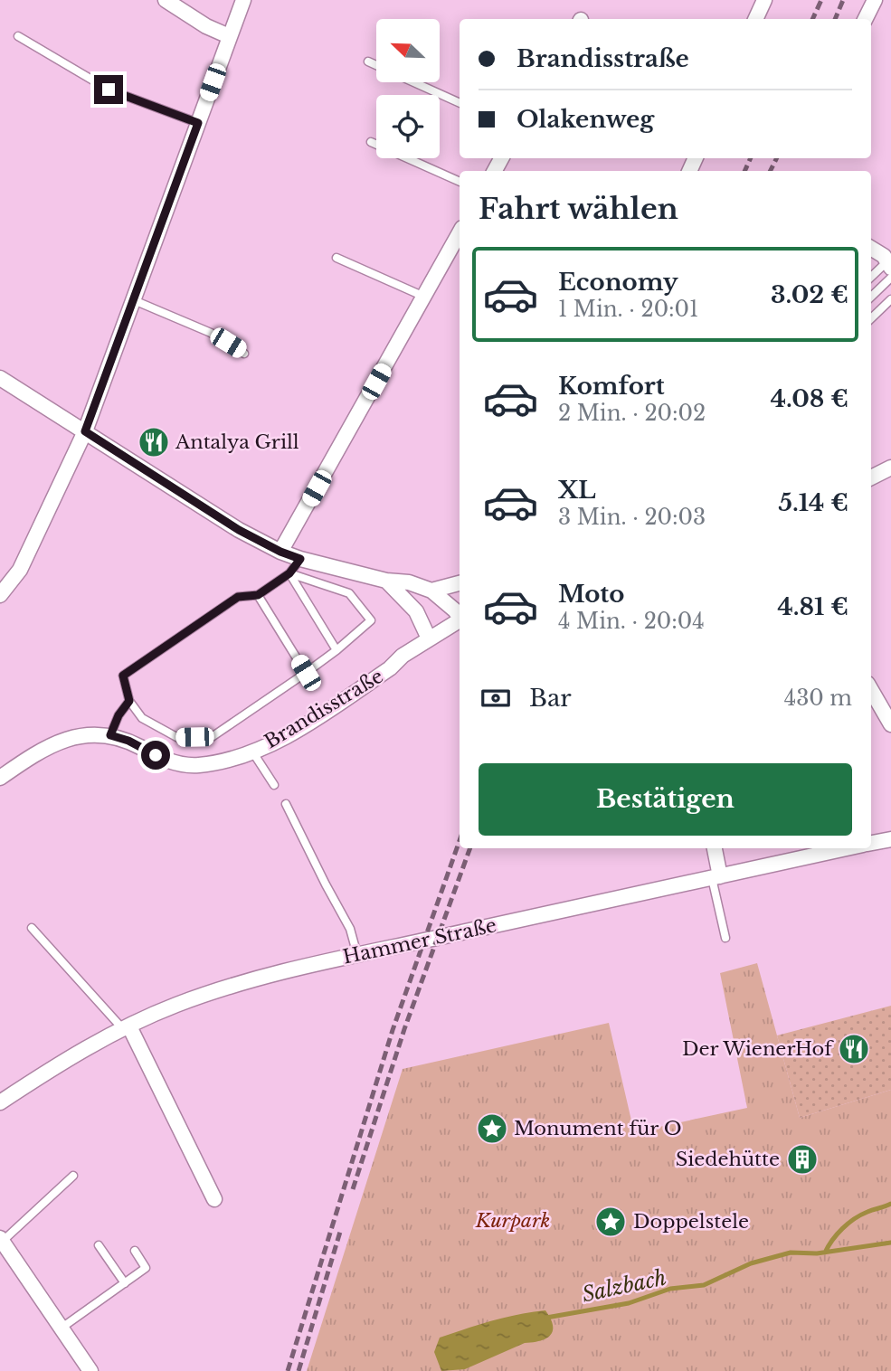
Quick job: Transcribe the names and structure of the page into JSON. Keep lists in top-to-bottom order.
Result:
{
  "streets": {
    "street": ["Brandisstraße", "Hammer Straße"]
  },
  "water": ["Salzbach"],
  "parks": ["Kurpark"],
  "places": {
    "restaurant": ["Antalya Grill", "Der WienerHof"],
    "place": ["Monument für O", "Doppelstele"],
    "building": ["Siedehütte"]
  },
  "north": "top left",
  "page": {
    "banner": ["Brandisstraße", "Olakenweg"],
    "heading": "Fahrt wählen",
    "list": [
      {
        "name": "Economy",
        "note": "1 Min. · 20:01",
        "value": "3.02 €"
      },
      {
        "name": "Komfort",
        "note": "2 Min. · 20:02",
        "value": "4.08 €"
      },
      {
        "name": "XL",
        "note": "3 Min. · 20:03",
        "value": "5.14 €"
      },
      {
        "name": "Moto",
        "note": "4 Min. · 20:04",
        "value": "4.81 €"
      }
    ],
    "pay": ["Bar", "430 m"],
    "buttons": "Bestätigen"
  }
}
